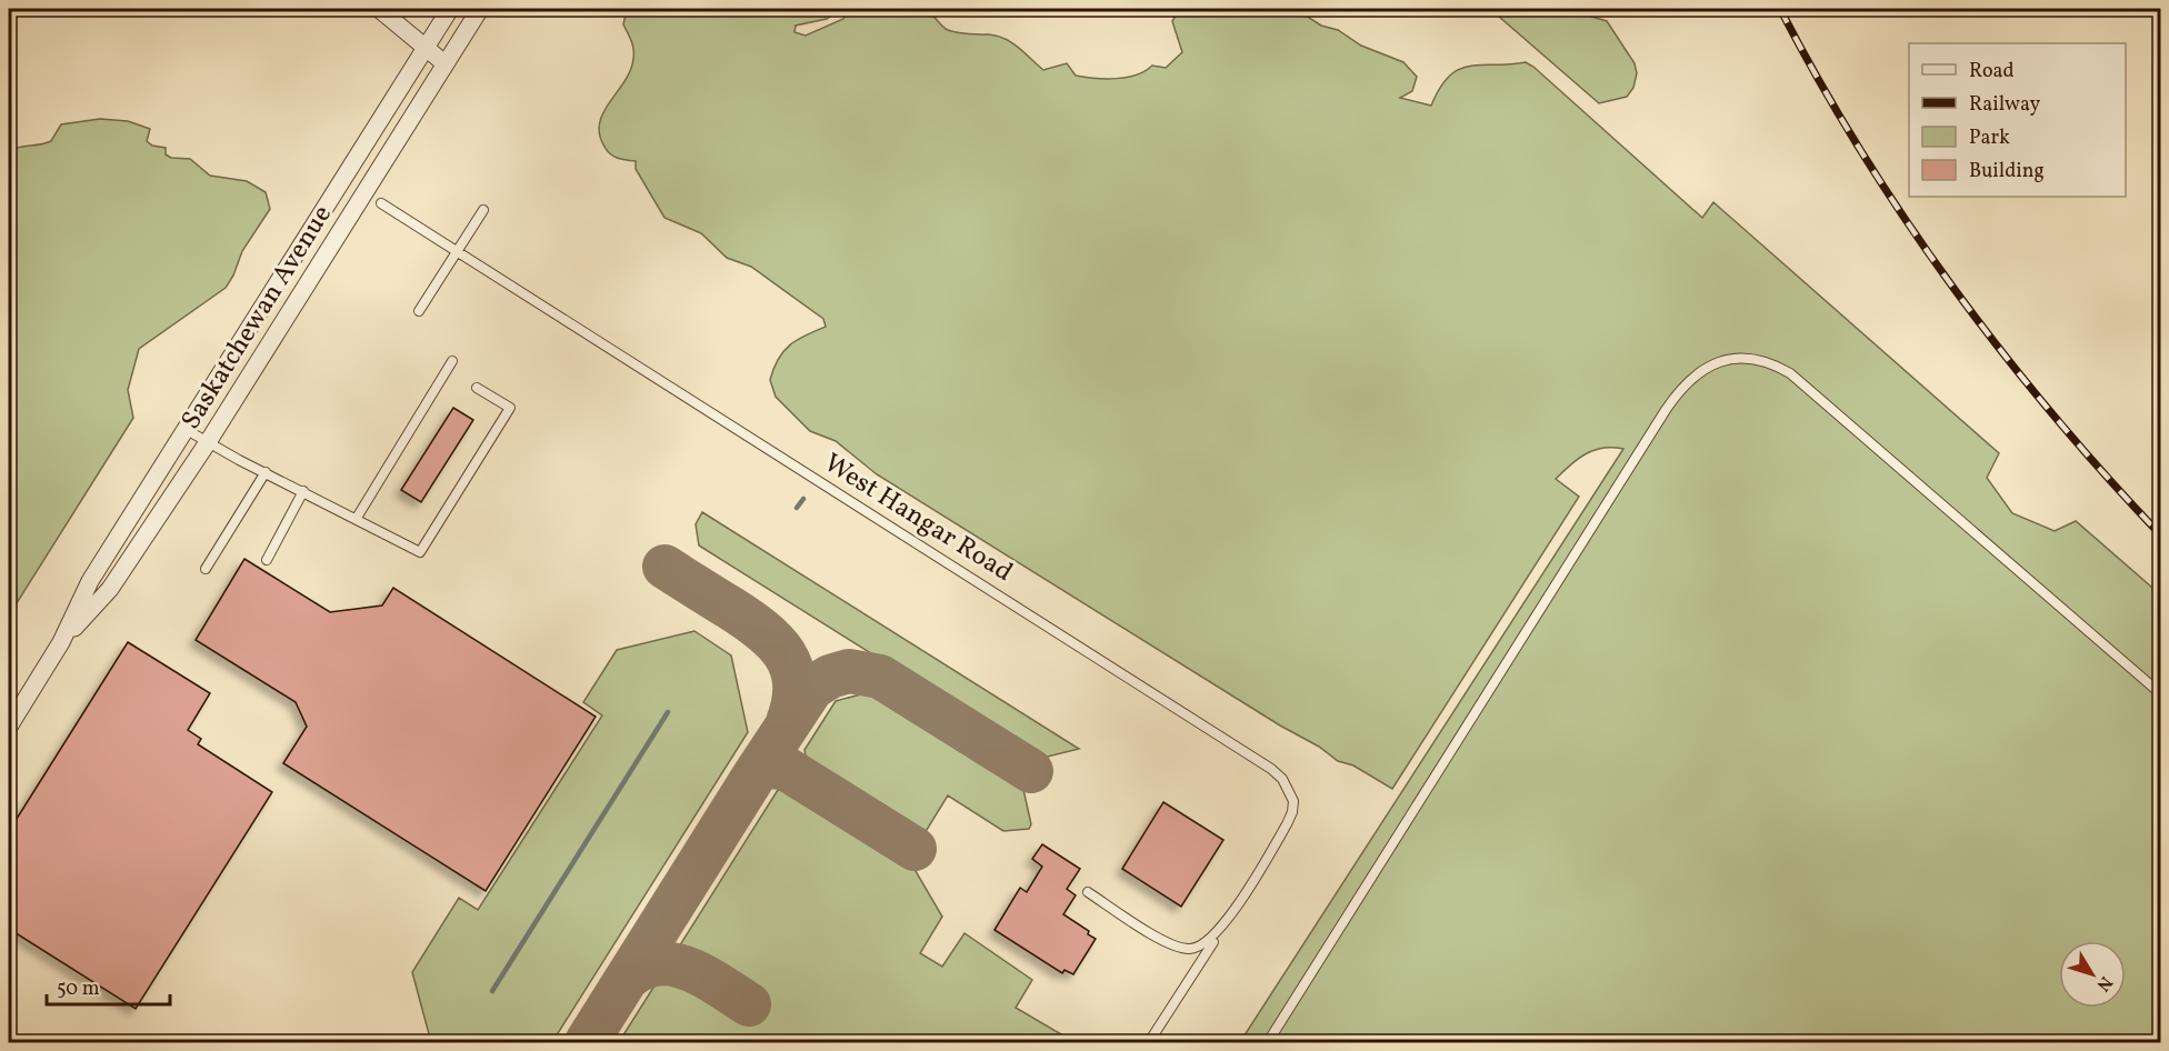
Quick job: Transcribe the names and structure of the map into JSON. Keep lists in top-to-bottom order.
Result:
{
  "streets": {
    "street": ["Saskatchewan Avenue"],
    "lane": ["West Hangar Road"]
  },
  "legend": [
    "Road",
    "Railway",
    "Park",
    "Building"
  ],
  "scale_bar": "50 m",
  "north": "bottom right"
}
